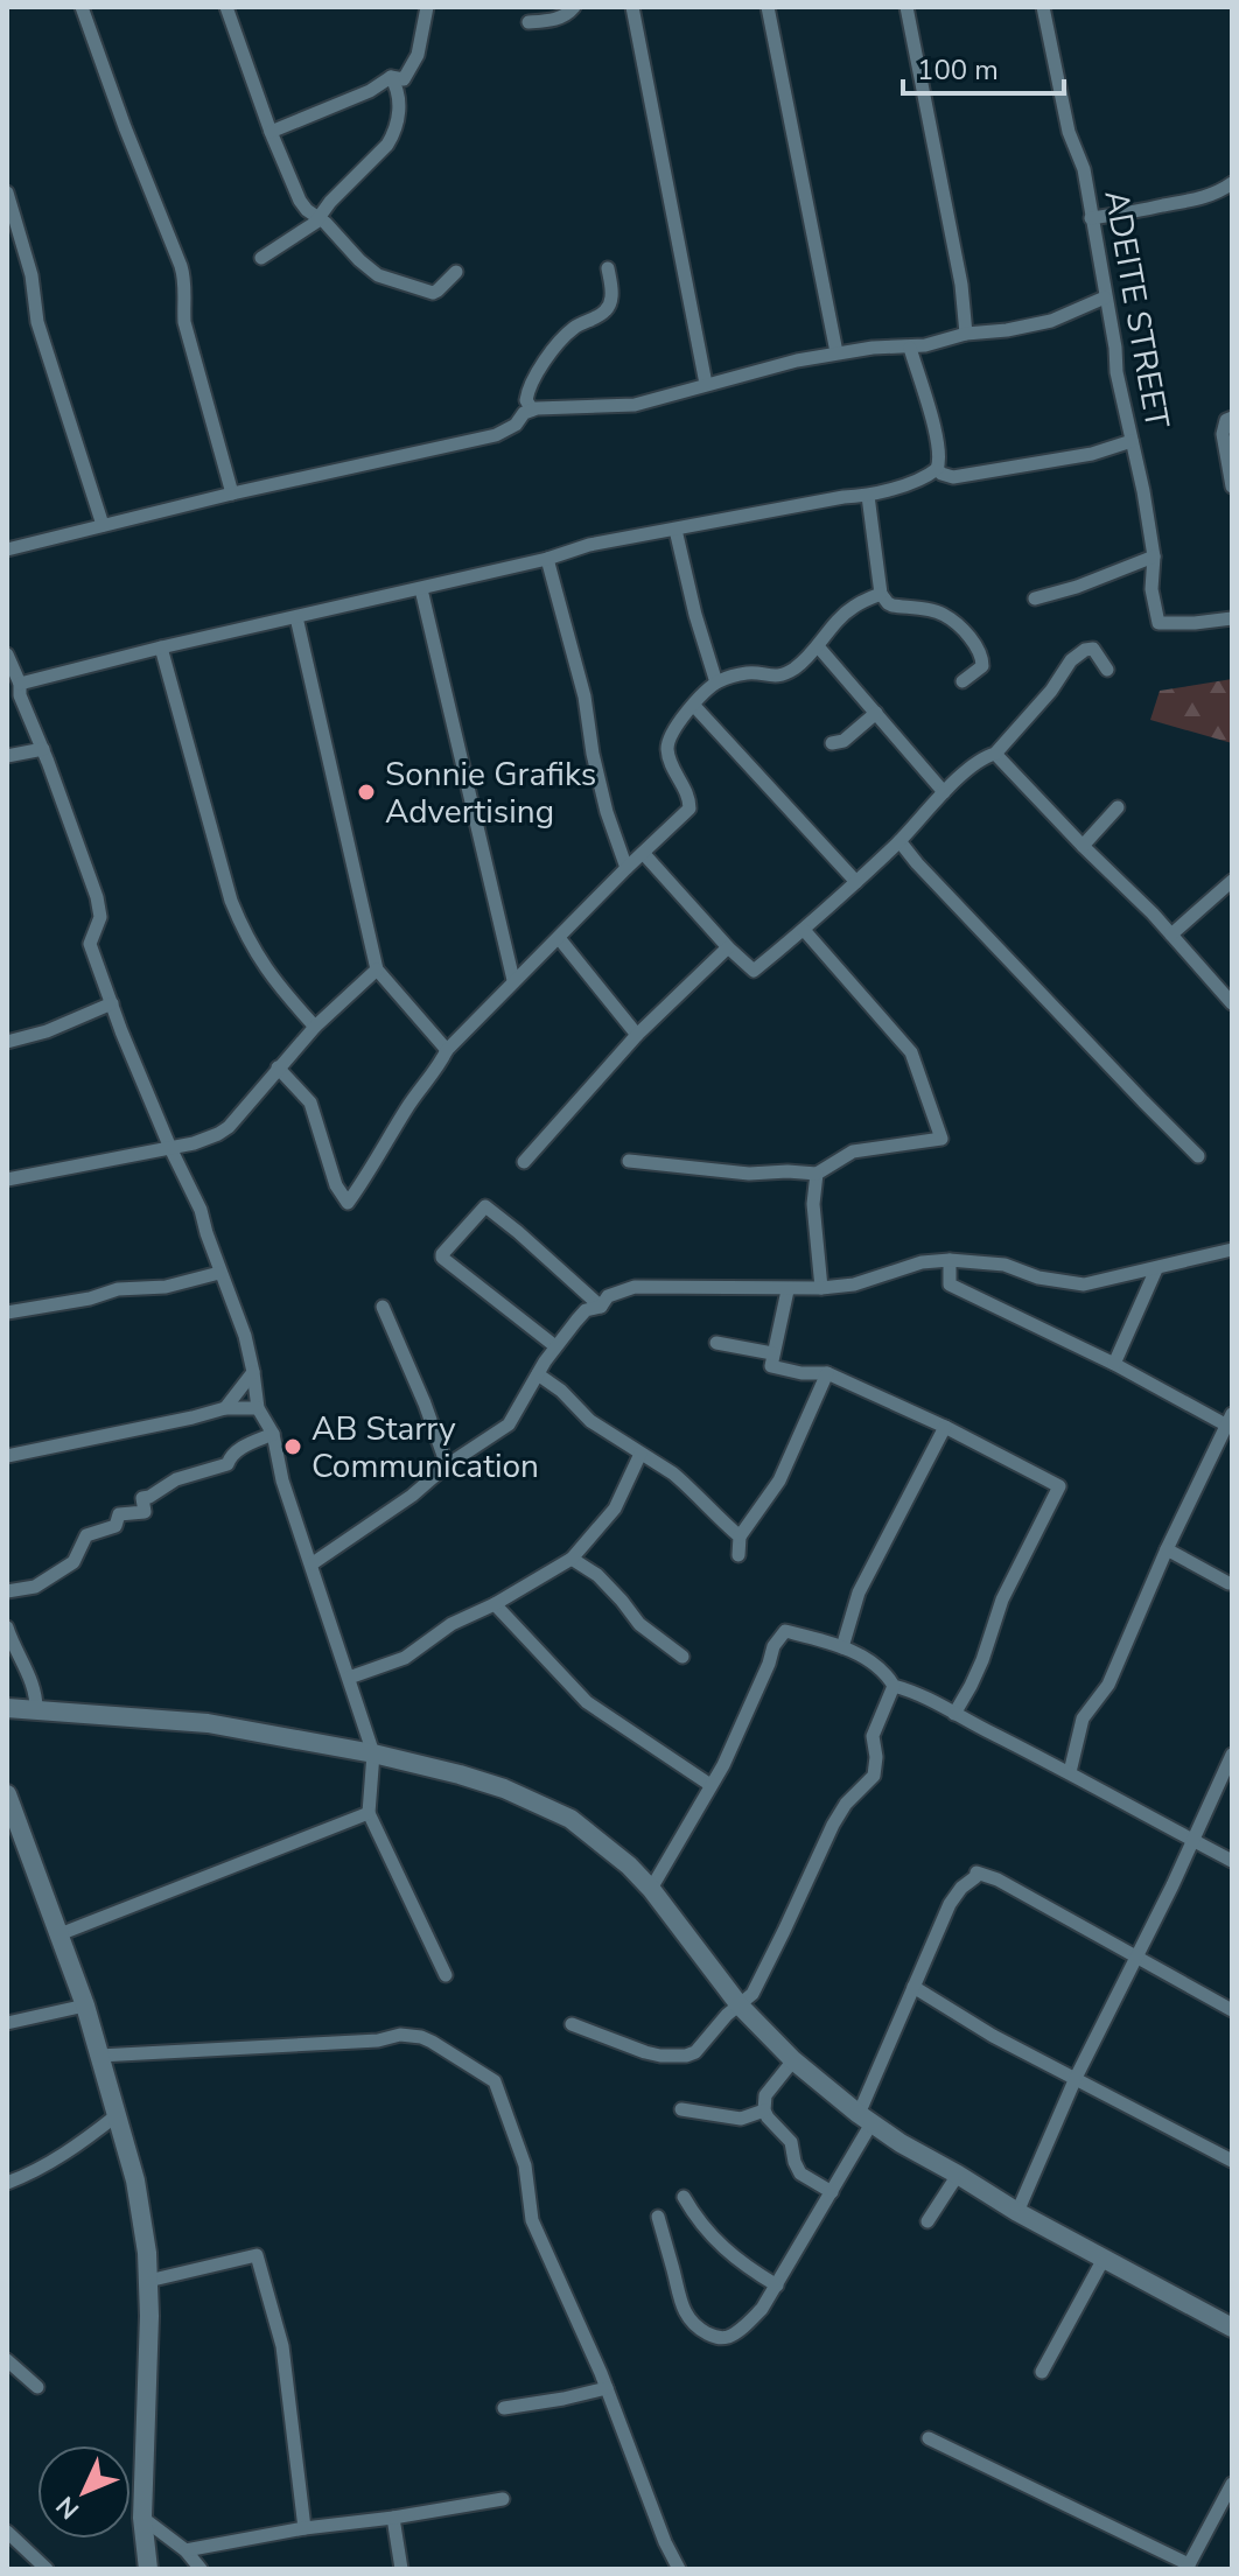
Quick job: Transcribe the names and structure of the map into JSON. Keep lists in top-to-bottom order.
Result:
{
  "streets": {
    "street": ["ADEITE STREET"]
  },
  "places": ["Sonnie Grafiks Advertising", "AB Starry Communication"],
  "scale_bar": "100 m",
  "north": "bottom left"
}
